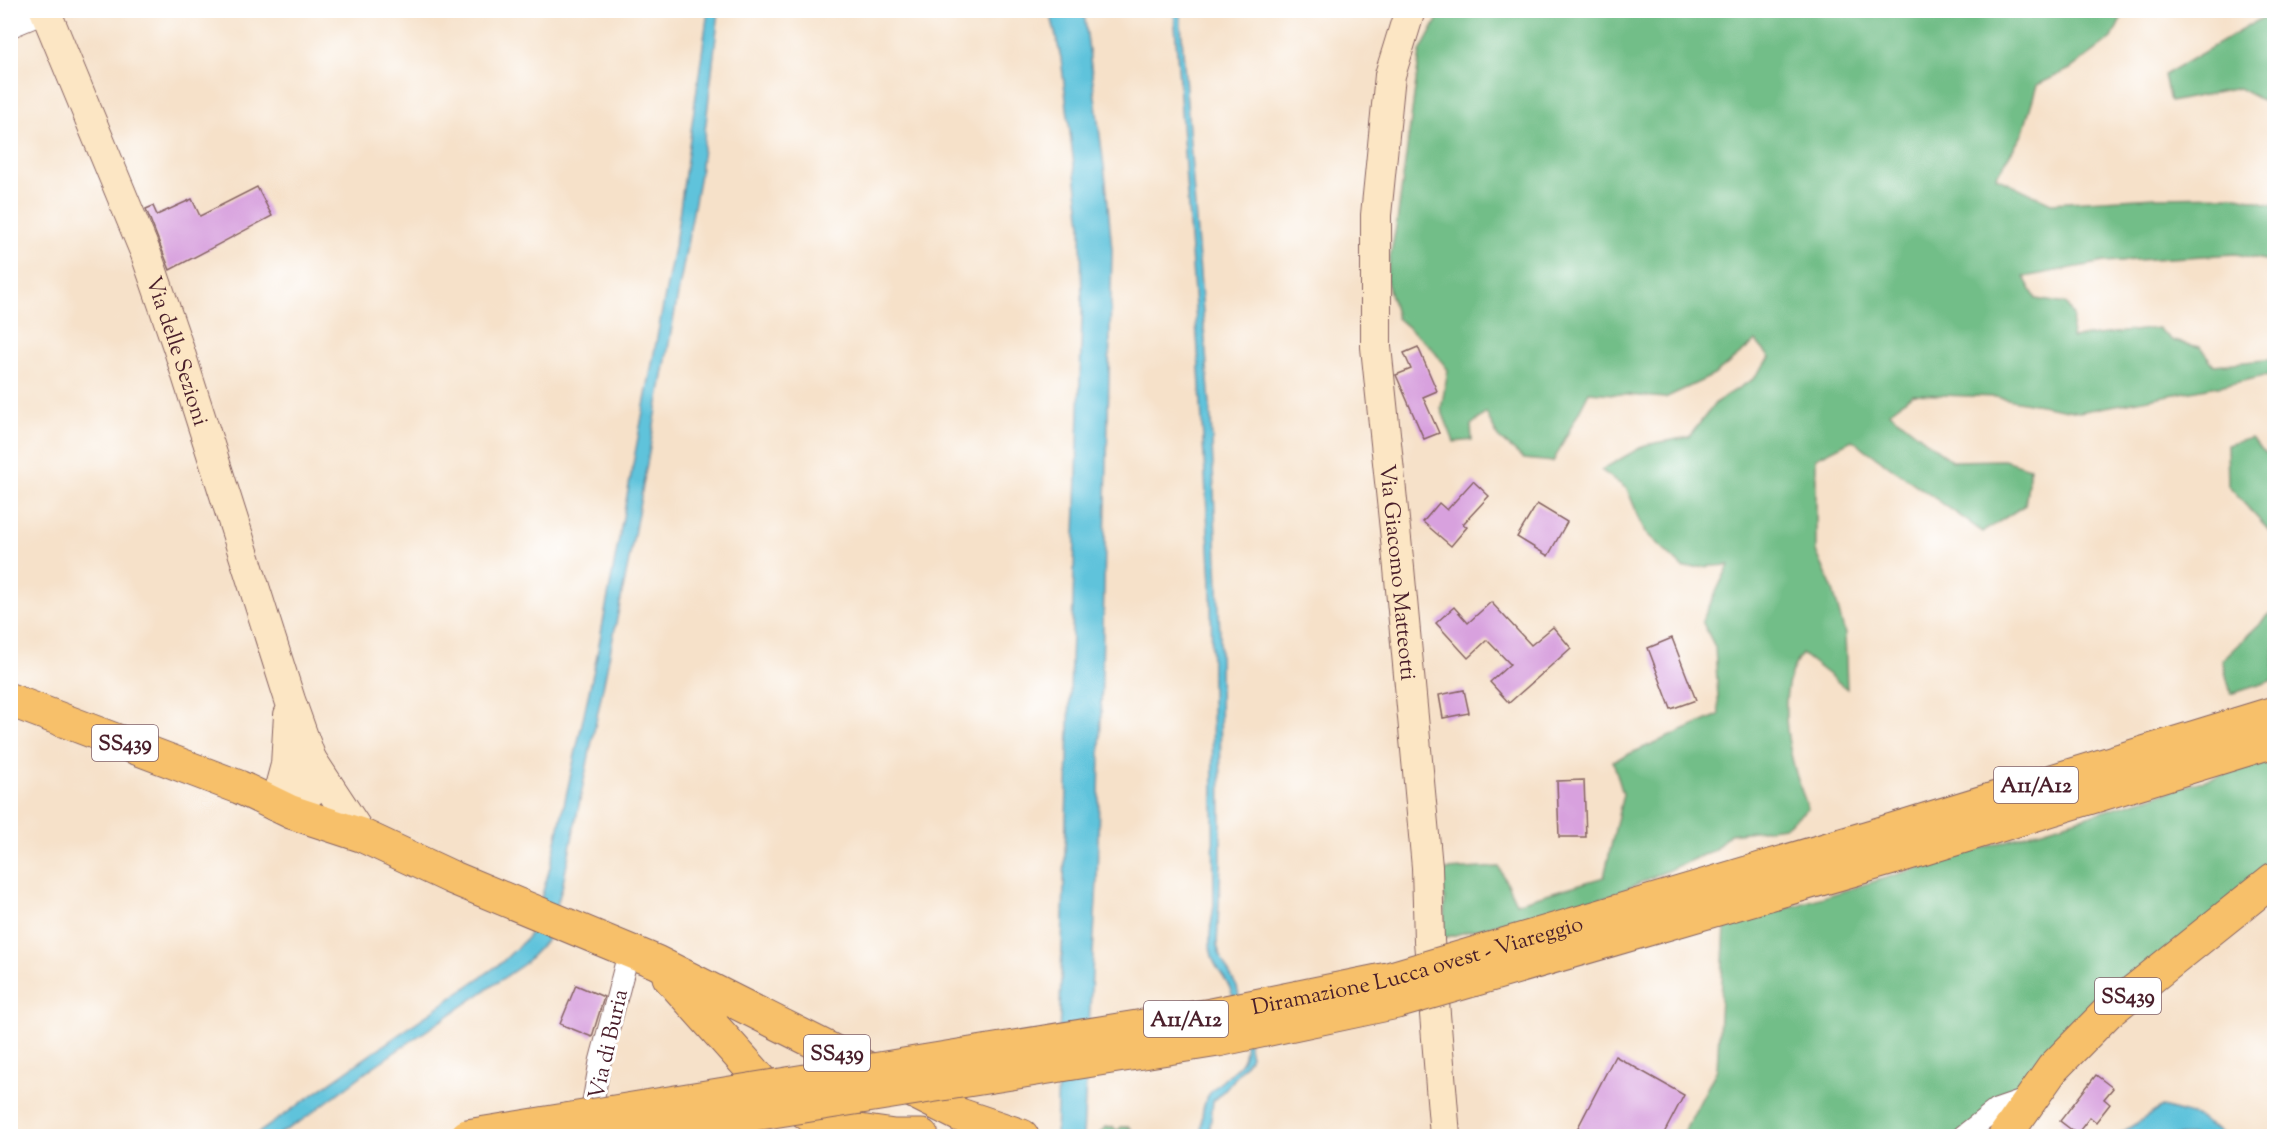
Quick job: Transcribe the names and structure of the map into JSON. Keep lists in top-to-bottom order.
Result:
{
  "streets": {
    "main road": [
      "Via delle Sezioni",
      "Via Giacomo Matteotti",
      "SS439",
      "A11/A12",
      "Diramazione Lucca ovest - Viareggio"
    ],
    "street": ["Via di Buria"]
  },
  "crossings": [
    ["Via delle Sezioni", "SS439"],
    ["SS439", "Via di Buria"]
  ]
}
